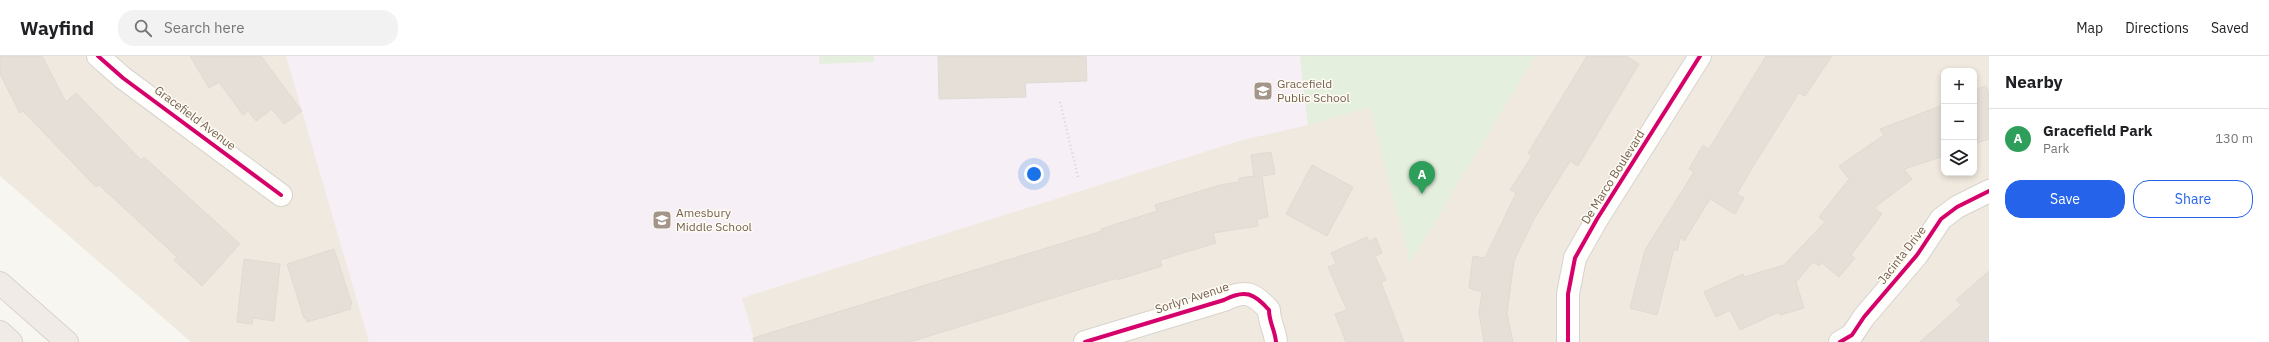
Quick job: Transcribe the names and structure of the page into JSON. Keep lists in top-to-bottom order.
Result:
{
  "streets": {
    "street": [
      "Gracefield Avenue",
      "De Marco Boulevard",
      "Jacinta Drive",
      "Sorlyn Avenue"
    ]
  },
  "places": {
    "school or university": ["Gracefield Public School", "Amesbury Middle School"]
  },
  "page": {
    "header": "Wayfind",
    "search": "Search here",
    "nav": ["Map", "Directions", "Saved"],
    "heading": "Nearby",
    "map_buttons": ["+", "−"],
    "list": [
      {
        "mark": "A",
        "name": "Gracefield Park",
        "note": "Park",
        "value": "130 m"
      }
    ],
    "pins": "A",
    "buttons": ["Save", "Share"]
  }
}
